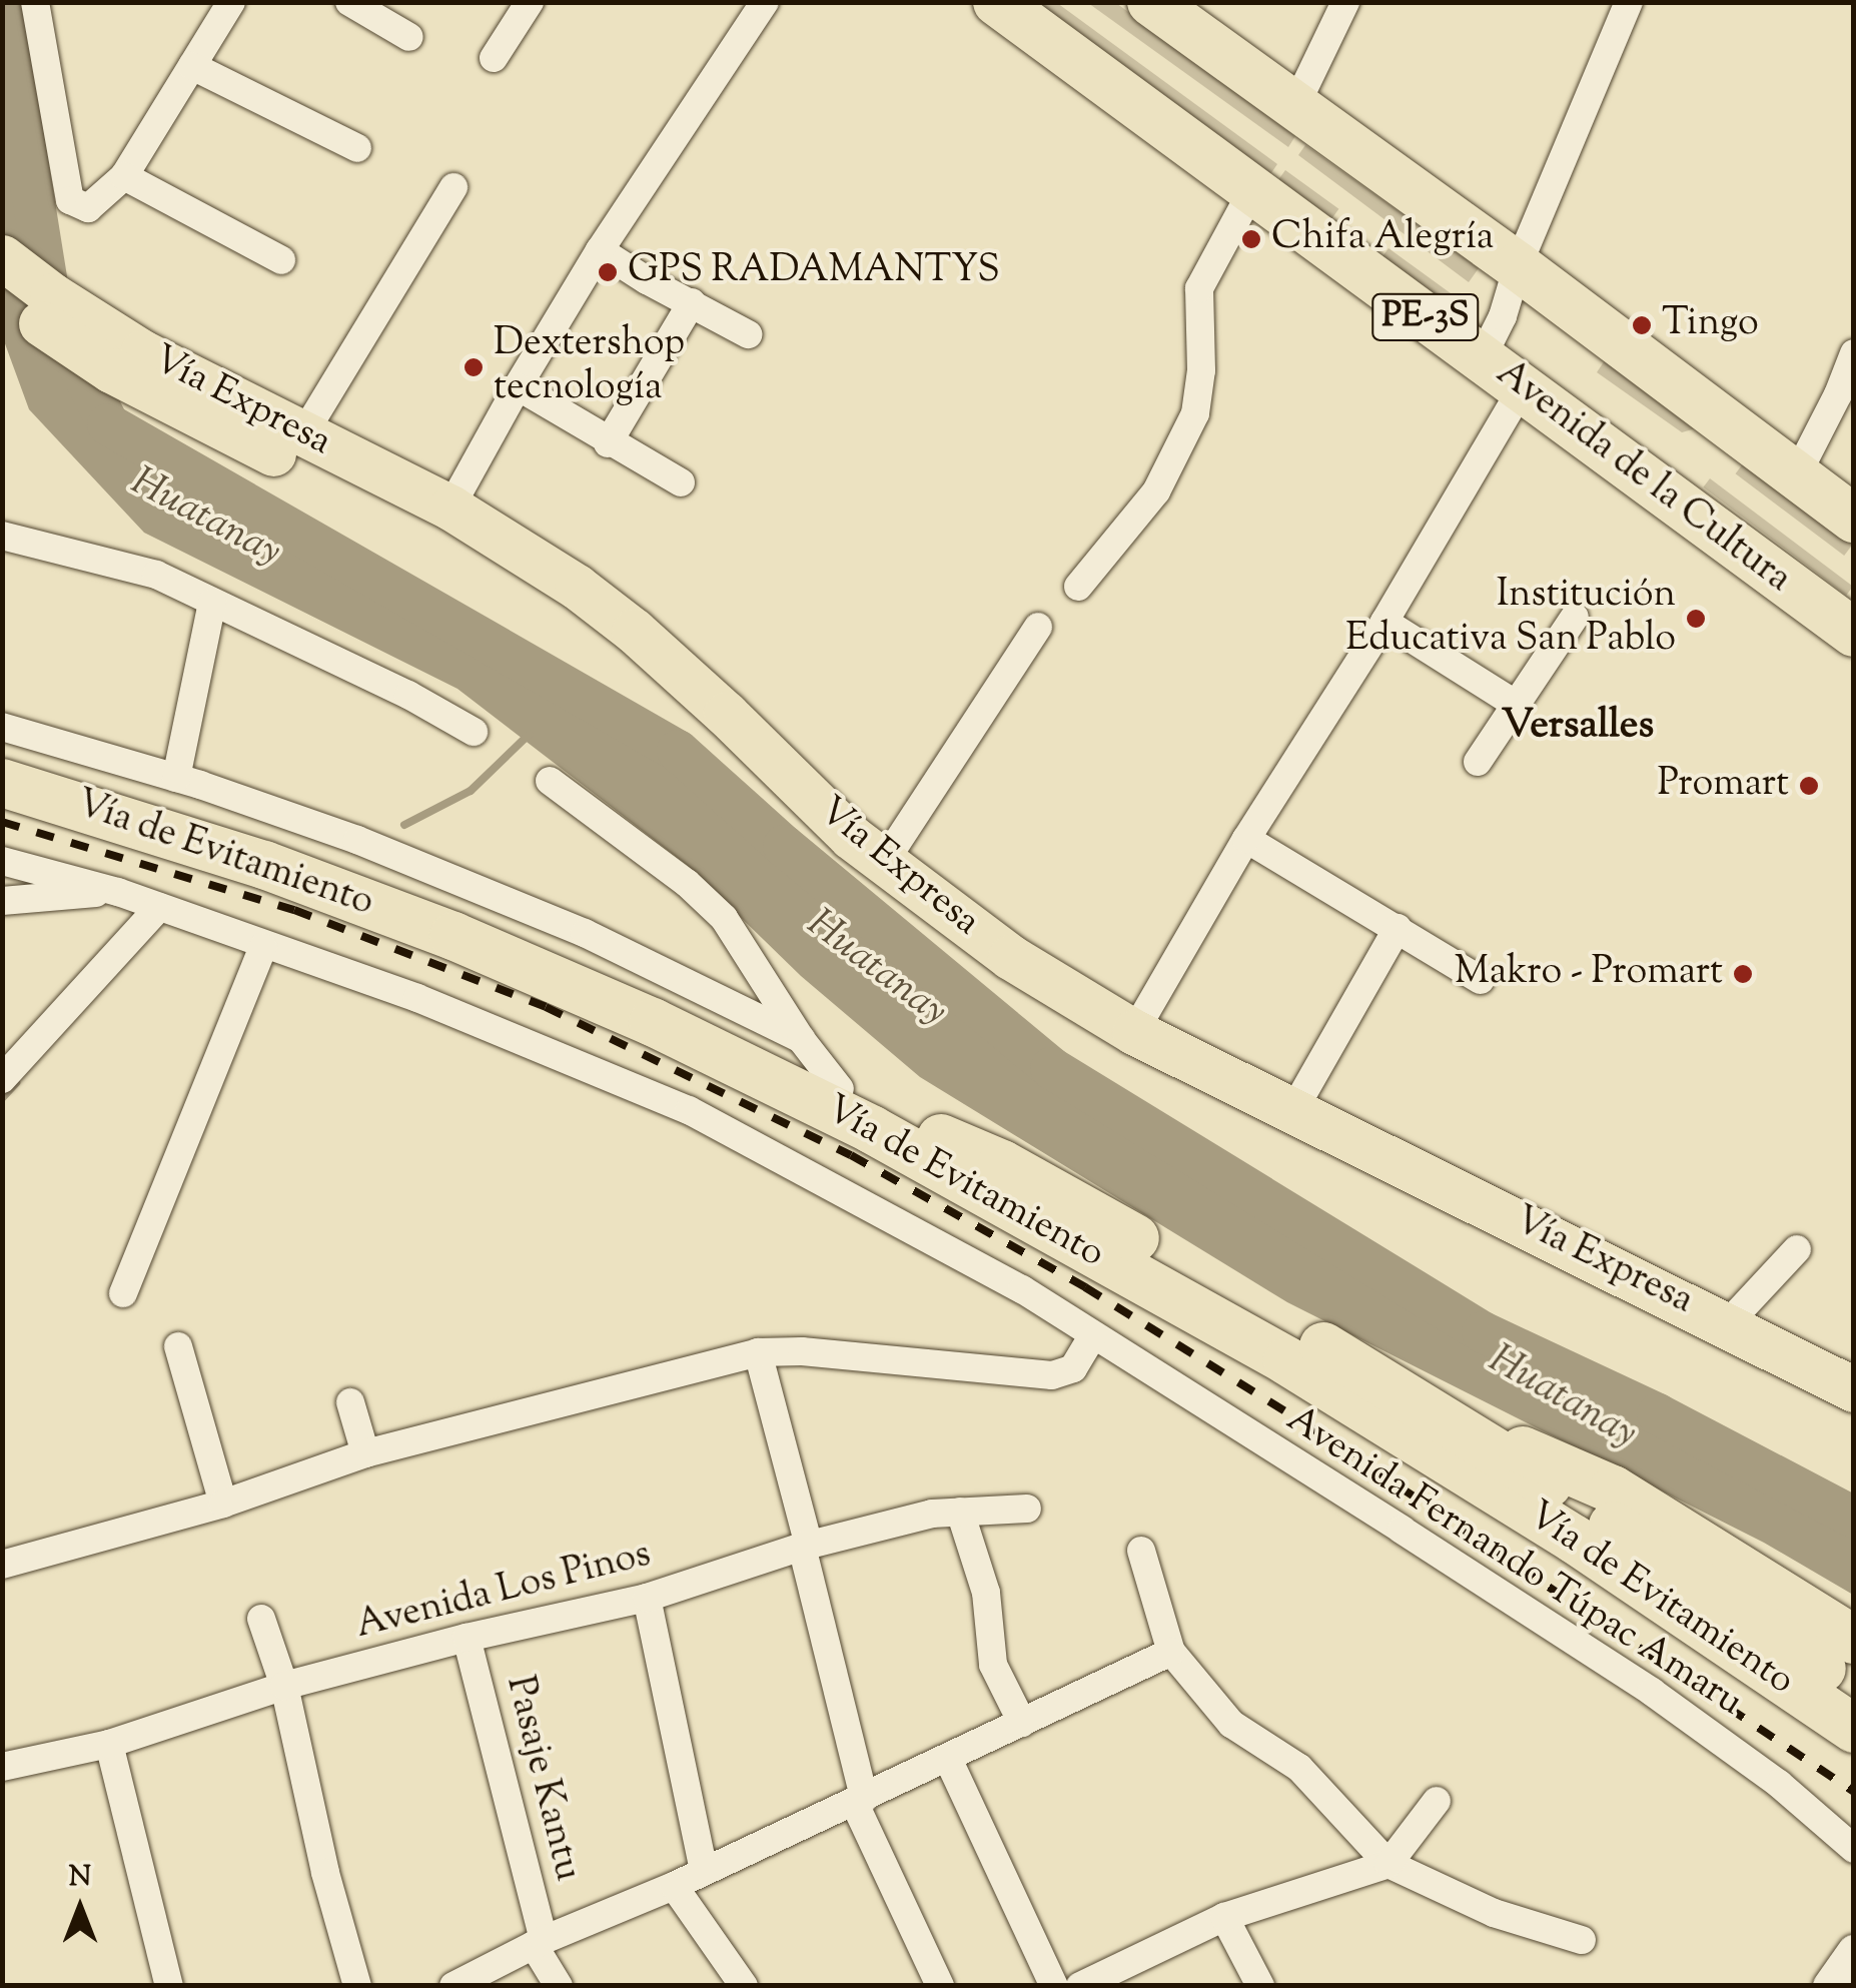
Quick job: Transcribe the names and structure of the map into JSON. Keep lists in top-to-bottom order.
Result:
{
  "streets": {
    "highway": ["PE-3S", "Avenida de la Cultura", "Vía de Evitamiento"],
    "main road": ["Vía Expresa"],
    "street": ["Avenida Fernando Túpac Amaru", "Avenida Los Pinos", "Pasaje Kantu"]
  },
  "crossings": [
    ["Avenida Los Pinos", "Pasaje Kantu"]
  ],
  "districts": ["Versalles"],
  "water": ["Huatanay"],
  "places": [
    "Chifa Alegría",
    "GPS RADAMANTYS",
    "Tingo",
    "Dextershop tecnología",
    "Institución Educativa San Pablo",
    "Promart",
    "Makro - Promart"
  ],
  "north": "top"
}
